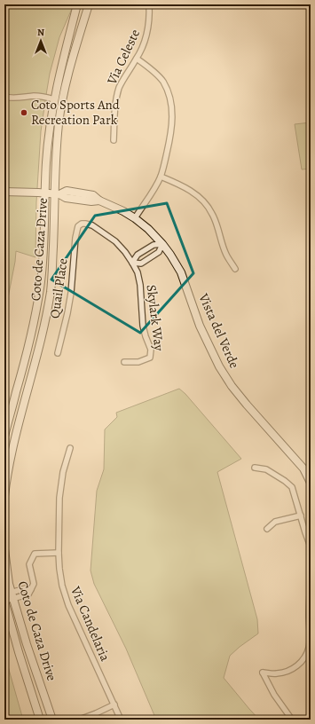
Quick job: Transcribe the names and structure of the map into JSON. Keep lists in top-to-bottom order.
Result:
{
  "streets": {
    "main road": ["Coto de Caza Drive", "Vista del Verde"],
    "street": [
      "Via Celeste",
      "Quail Place",
      "Skylark Way",
      "Via Candelaria"
    ]
  },
  "crossings": [
    ["Coto de Caza Drive", "Vista del Verde"],
    ["Quail Place", "Skylark Way"]
  ],
  "places": ["Coto Sports And Recreation Park"],
  "north": "top"
}
